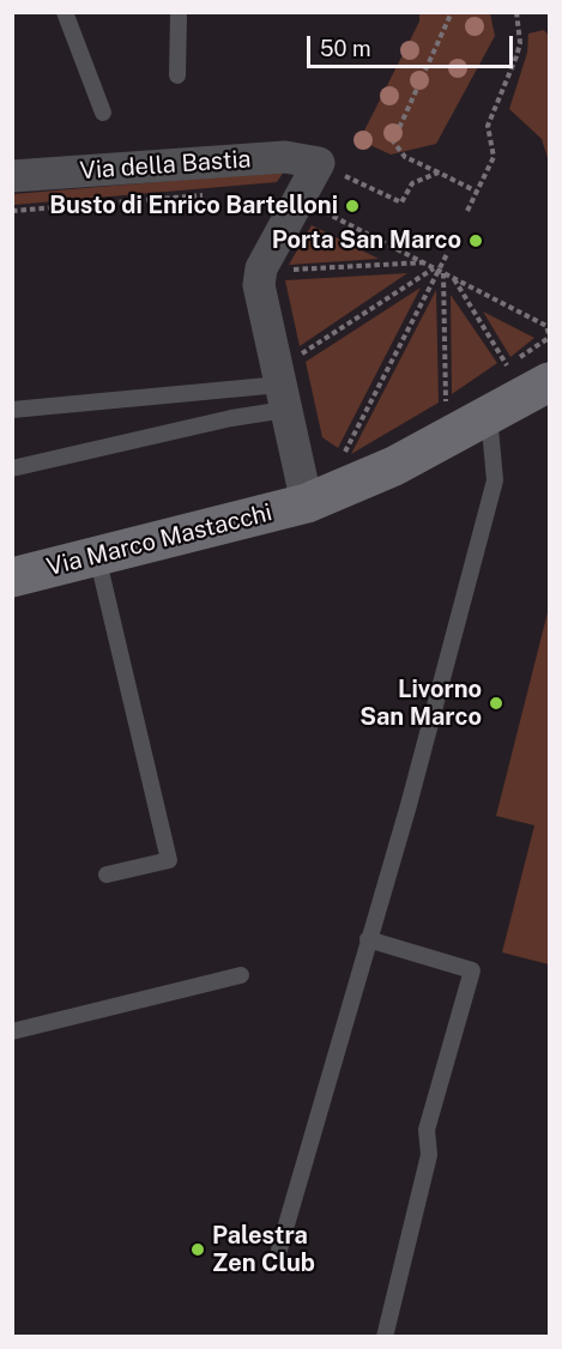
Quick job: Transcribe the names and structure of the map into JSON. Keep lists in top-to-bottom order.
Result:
{
  "streets": {
    "street": ["Via della Bastia", "Via Marco Mastacchi"]
  },
  "places": [
    "Busto di Enrico Bartelloni",
    "Porta San Marco",
    "Livorno San Marco",
    "Palestra Zen Club"
  ],
  "scale_bar": "50 m"
}
